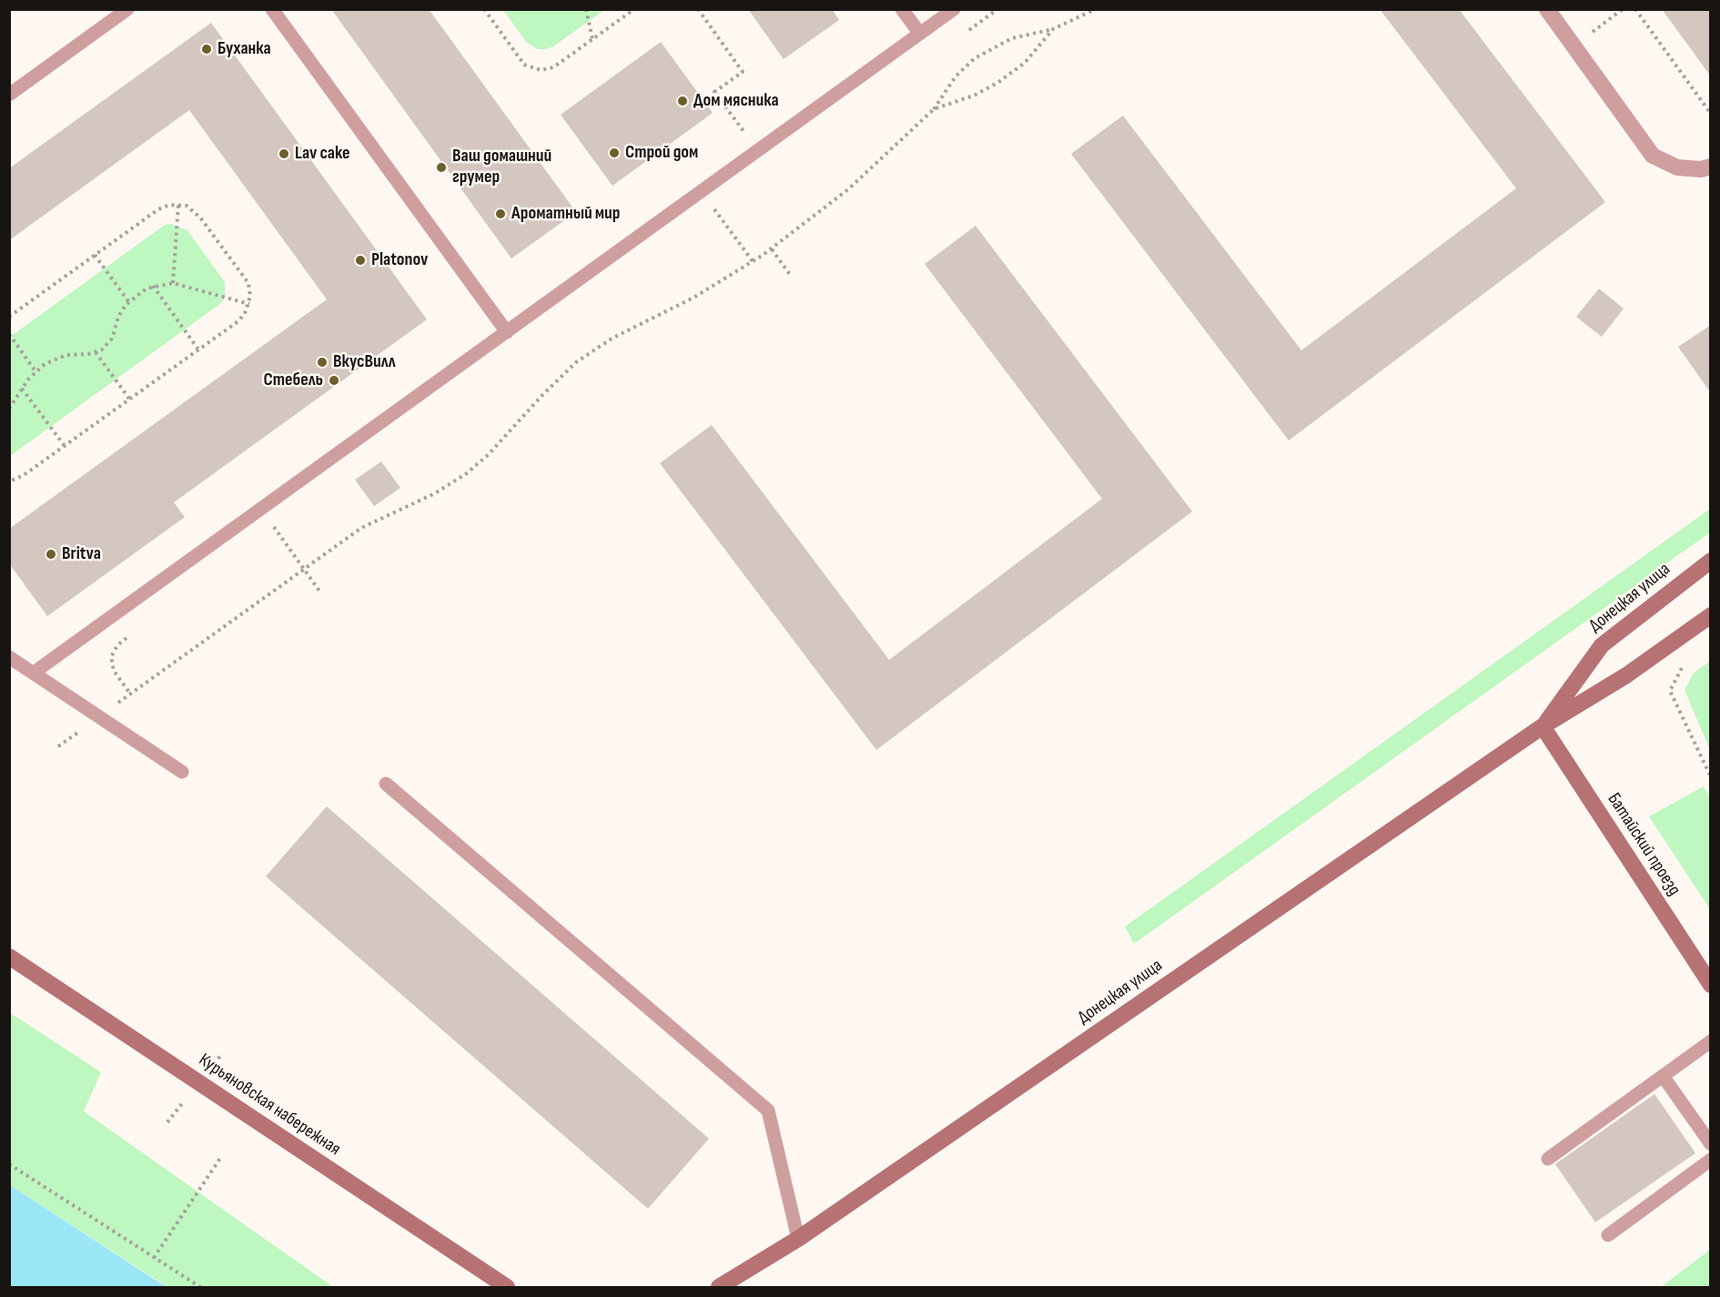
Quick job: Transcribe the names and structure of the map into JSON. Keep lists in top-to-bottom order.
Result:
{
  "streets": {
    "main road": ["Донецкая улица", "Батайский проезд", "Курьяновская набережная"]
  },
  "crossings": [
    ["Донецкая улица", "Батайский проезд"]
  ],
  "places": [
    "Буханка",
    "Дом мясника",
    "Строй дом",
    "Lav cake",
    "Ваш домашний грумер",
    "Ароматный мир",
    "Platonov",
    "ВкусВилл",
    "Стебель",
    "Britva"
  ]
}
